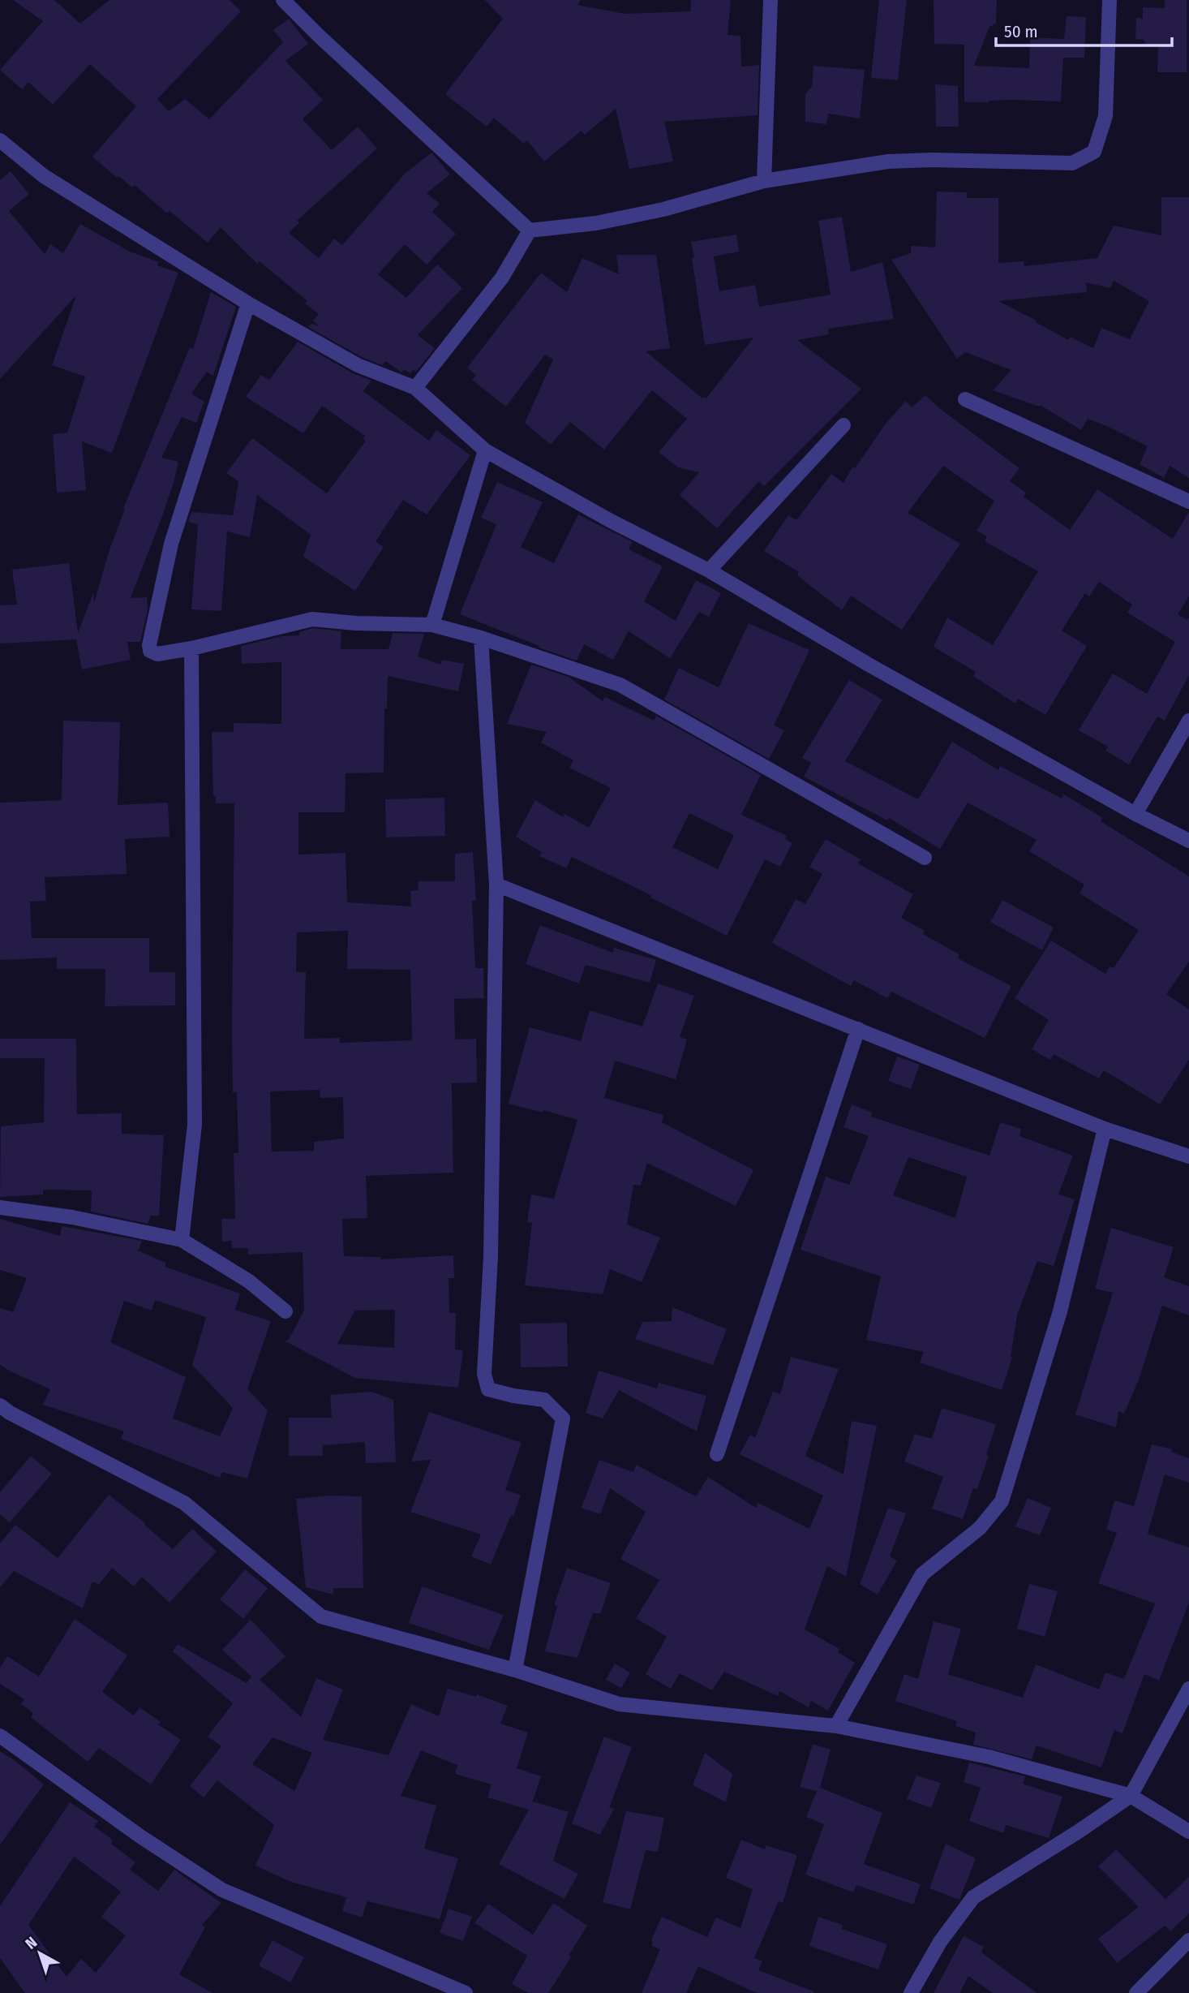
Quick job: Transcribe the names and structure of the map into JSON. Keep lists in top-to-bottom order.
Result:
{
  "scale_bar": "50 m",
  "north": "top left"
}
